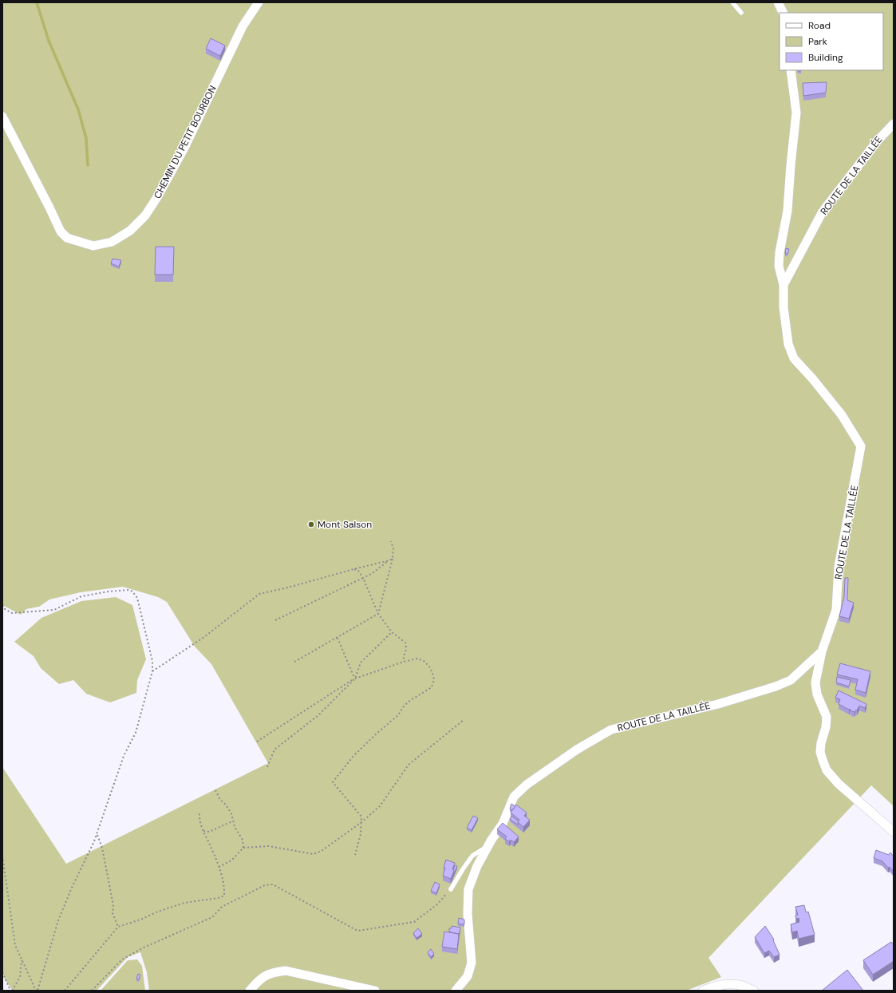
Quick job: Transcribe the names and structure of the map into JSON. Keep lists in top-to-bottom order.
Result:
{
  "streets": {
    "street": ["CHEMIN DU PETIT BOURBON", "ROUTE DE LA TAILLÉE"]
  },
  "places": ["Mont Salson"],
  "legend": ["Road", "Park", "Building"]
}
